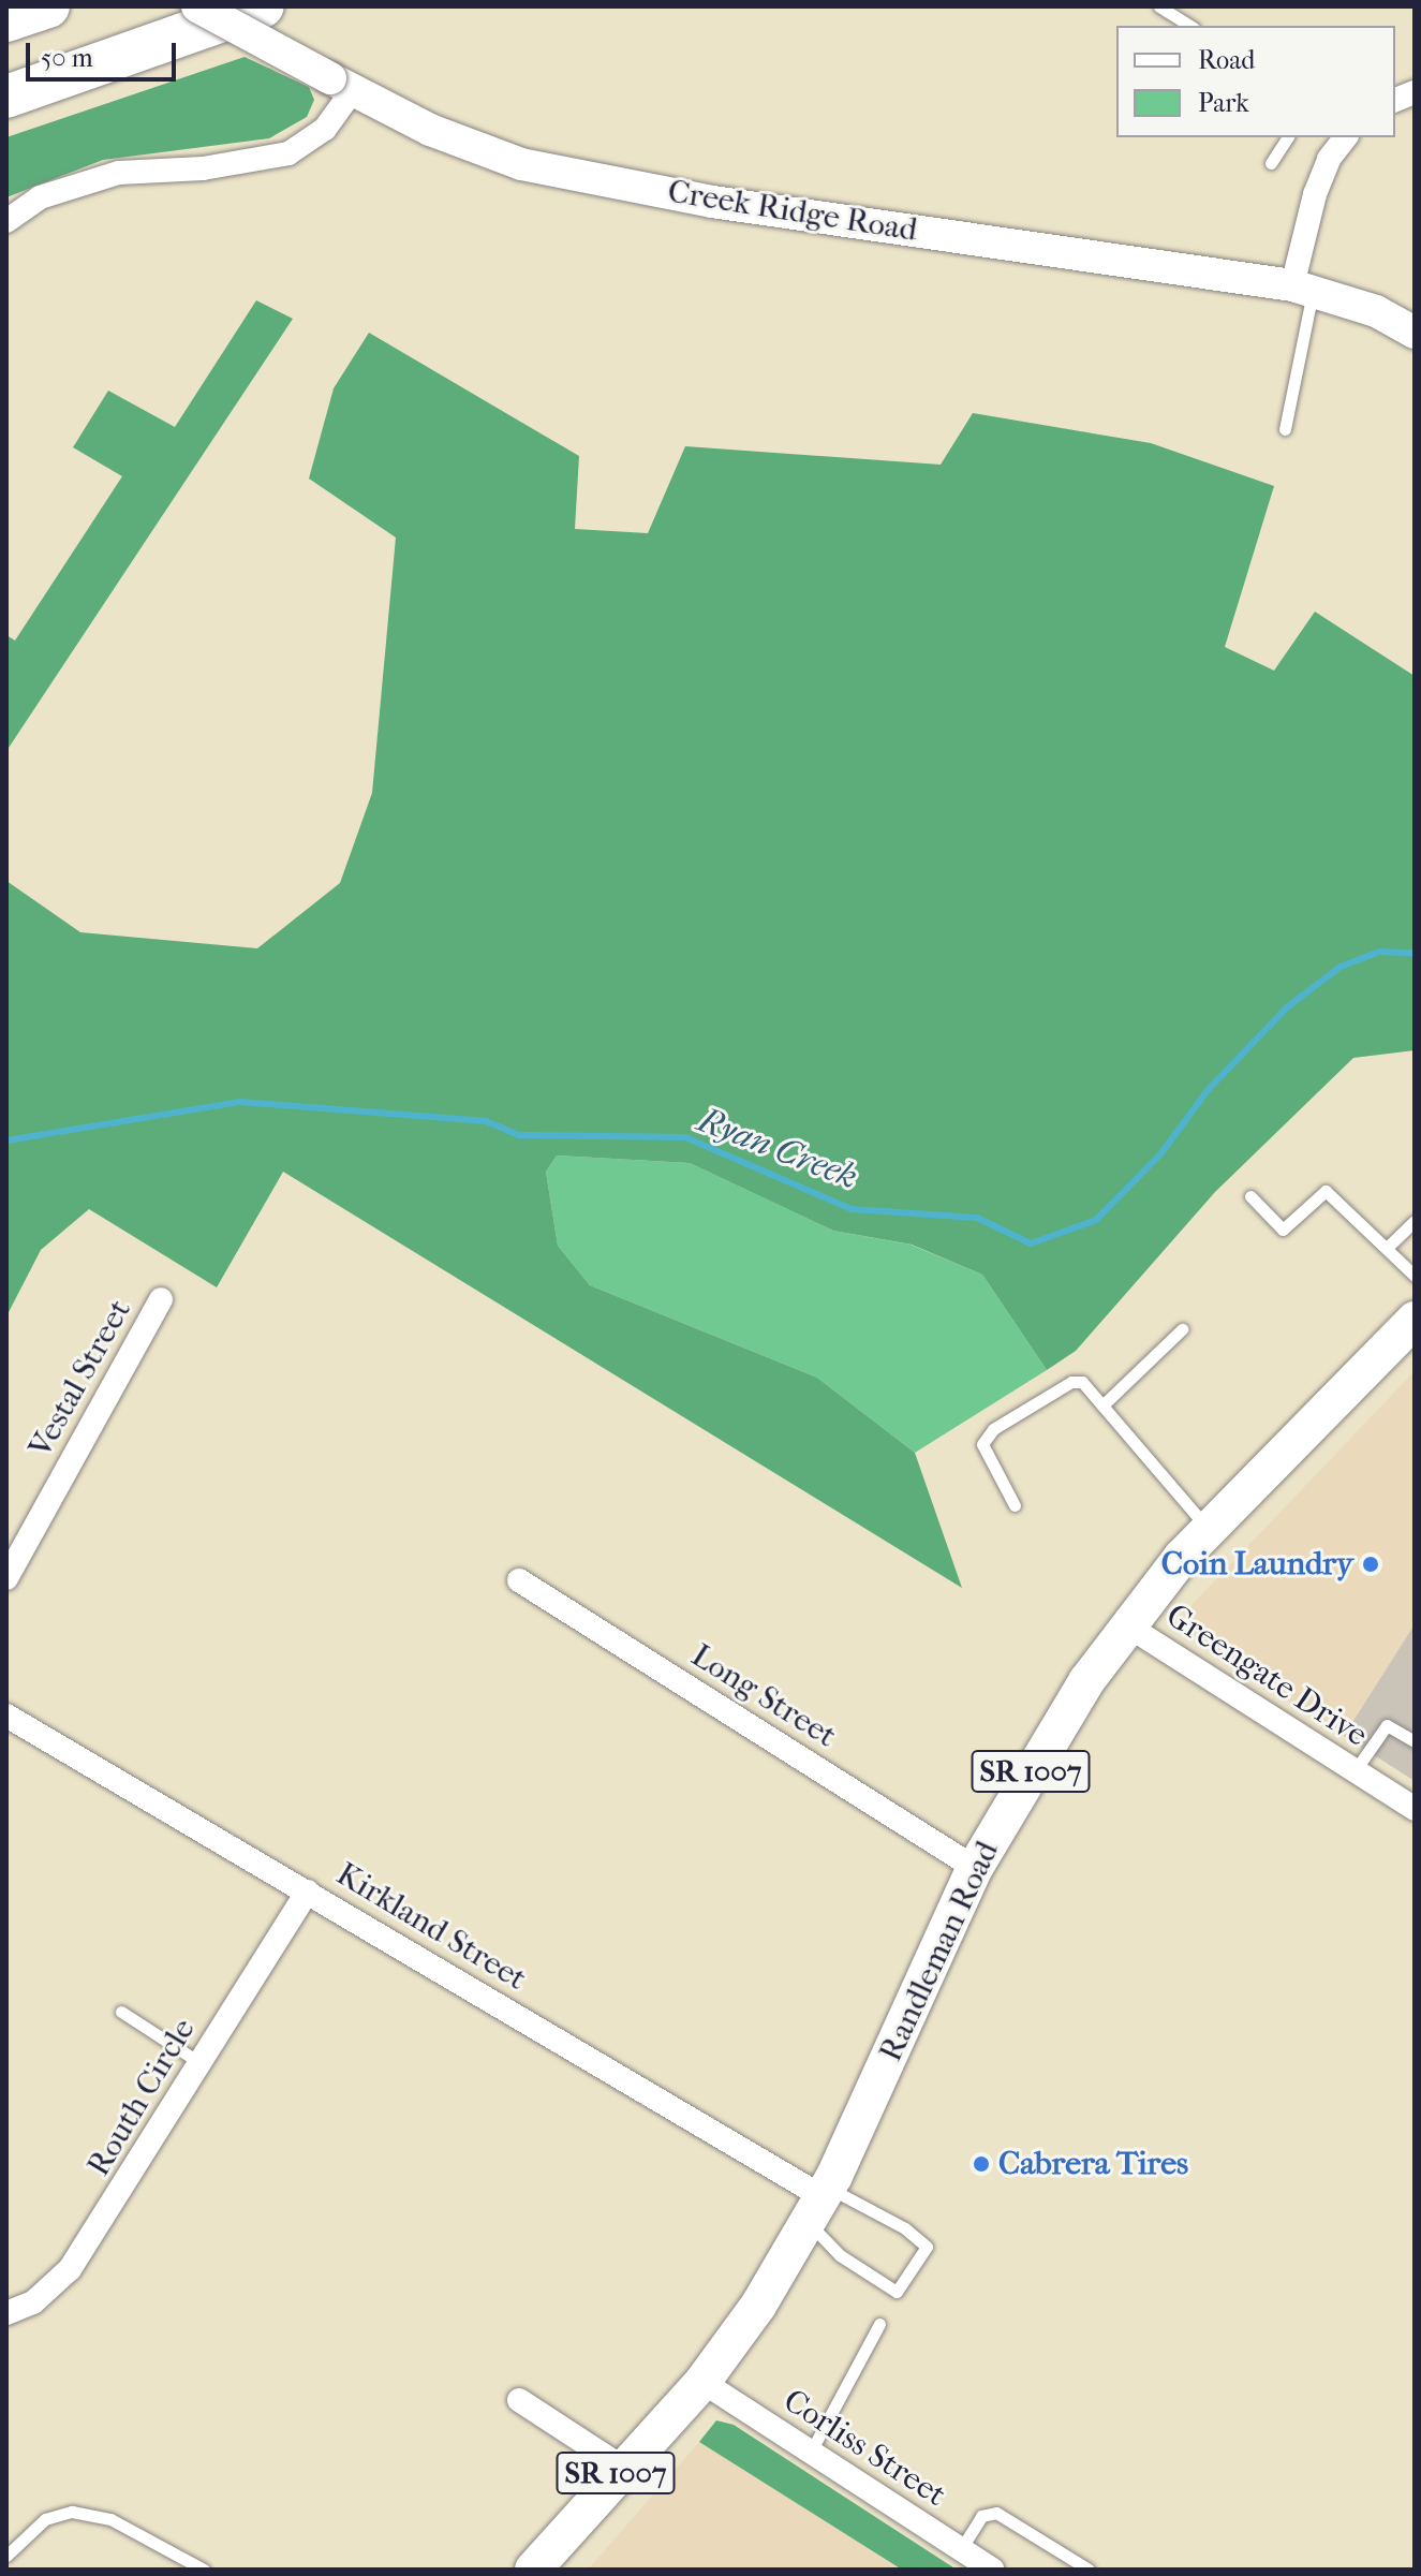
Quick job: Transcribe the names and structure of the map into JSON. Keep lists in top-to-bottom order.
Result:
{
  "streets": {
    "main road": ["Creek Ridge Road", "SR 1007", "Randleman Road"],
    "street": [
      "Vestal Street",
      "Greengate Drive",
      "Long Street",
      "Kirkland Street",
      "Routh Circle",
      "Corliss Street"
    ]
  },
  "crossings": [
    ["Greengate Drive", "Randleman Road"],
    ["Long Street", "Randleman Road"],
    ["Kirkland Street", "Randleman Road"],
    ["Kirkland Street", "Routh Circle"],
    ["Randleman Road", "Corliss Street"]
  ],
  "water": ["Ryan Creek"],
  "places": ["Coin Laundry", "Cabrera Tires"],
  "legend": ["Road", "Park"],
  "scale_bar": "50 m"
}
